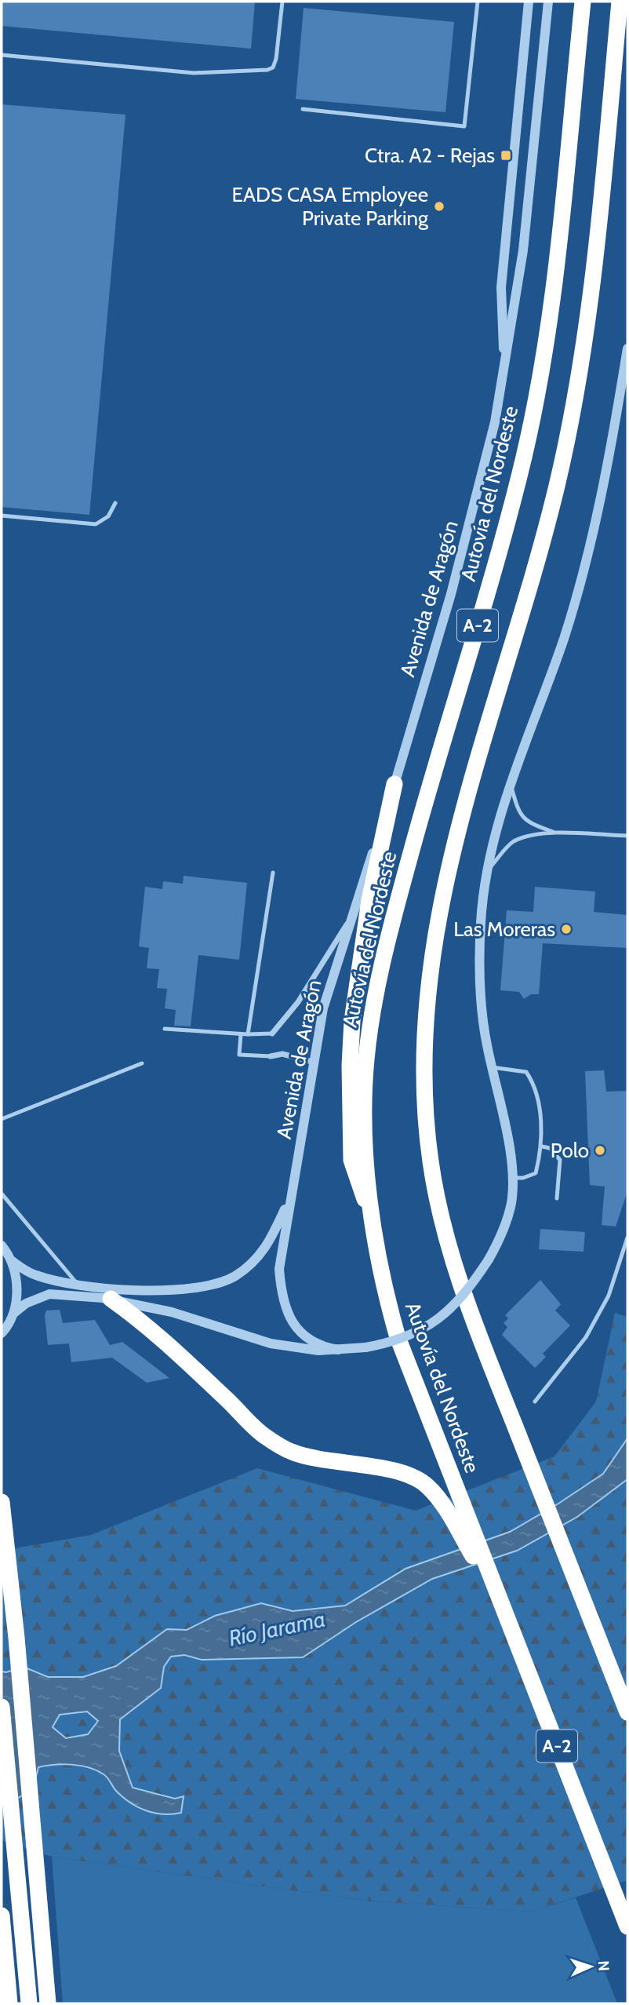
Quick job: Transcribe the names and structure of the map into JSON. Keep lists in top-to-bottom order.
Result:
{
  "streets": {
    "highway": ["Autovía del Nordeste", "A-2"],
    "street": ["Avenida de Aragón"]
  },
  "water": ["Río Jarama"],
  "places": {
    "transit": ["Ctra. A2 - Rejas"],
    "other": ["EADS CASA Employee Private Parking", "Las Moreras", "Polo"]
  },
  "north": "right"
}
